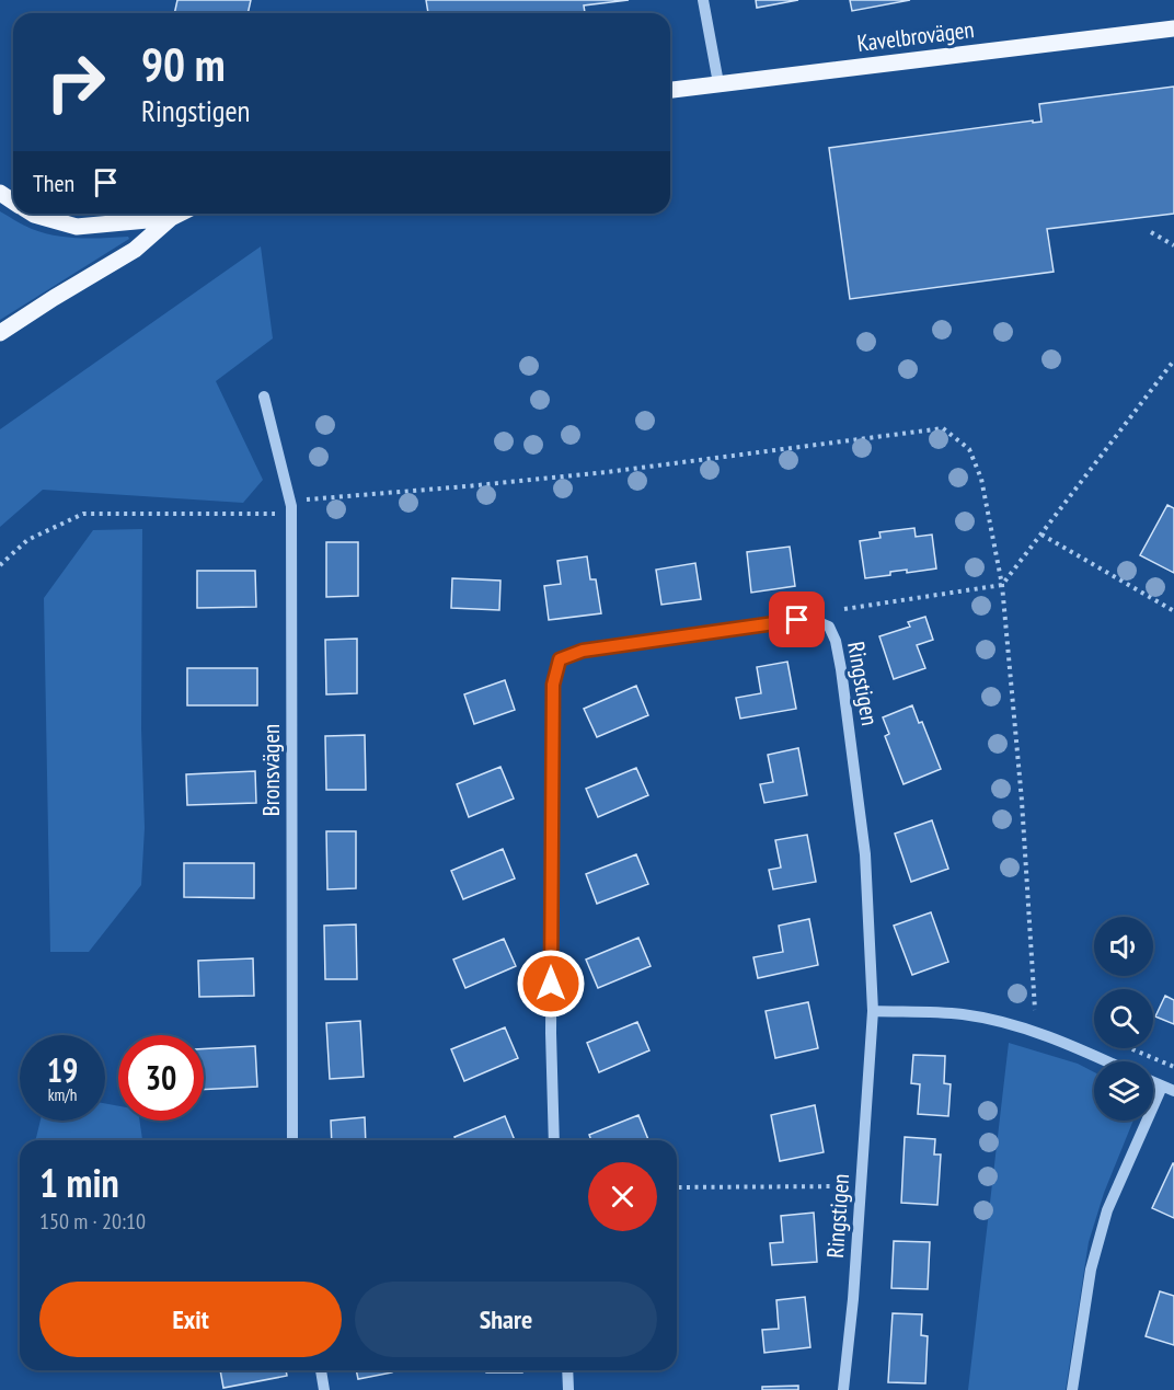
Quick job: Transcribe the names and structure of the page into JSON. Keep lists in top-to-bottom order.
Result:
{
  "streets": {
    "main road": ["Kavelbrovägen"],
    "street": ["Ringstigen", "Bronsvägen"]
  },
  "page": {
    "turn": ["90 m", "Ringstigen"],
    "then": "Then",
    "speed": "19 km/h",
    "limit": "30",
    "heading": ["1 min", "150 m · 20:10"],
    "buttons": ["Exit", "Share"]
  }
}
